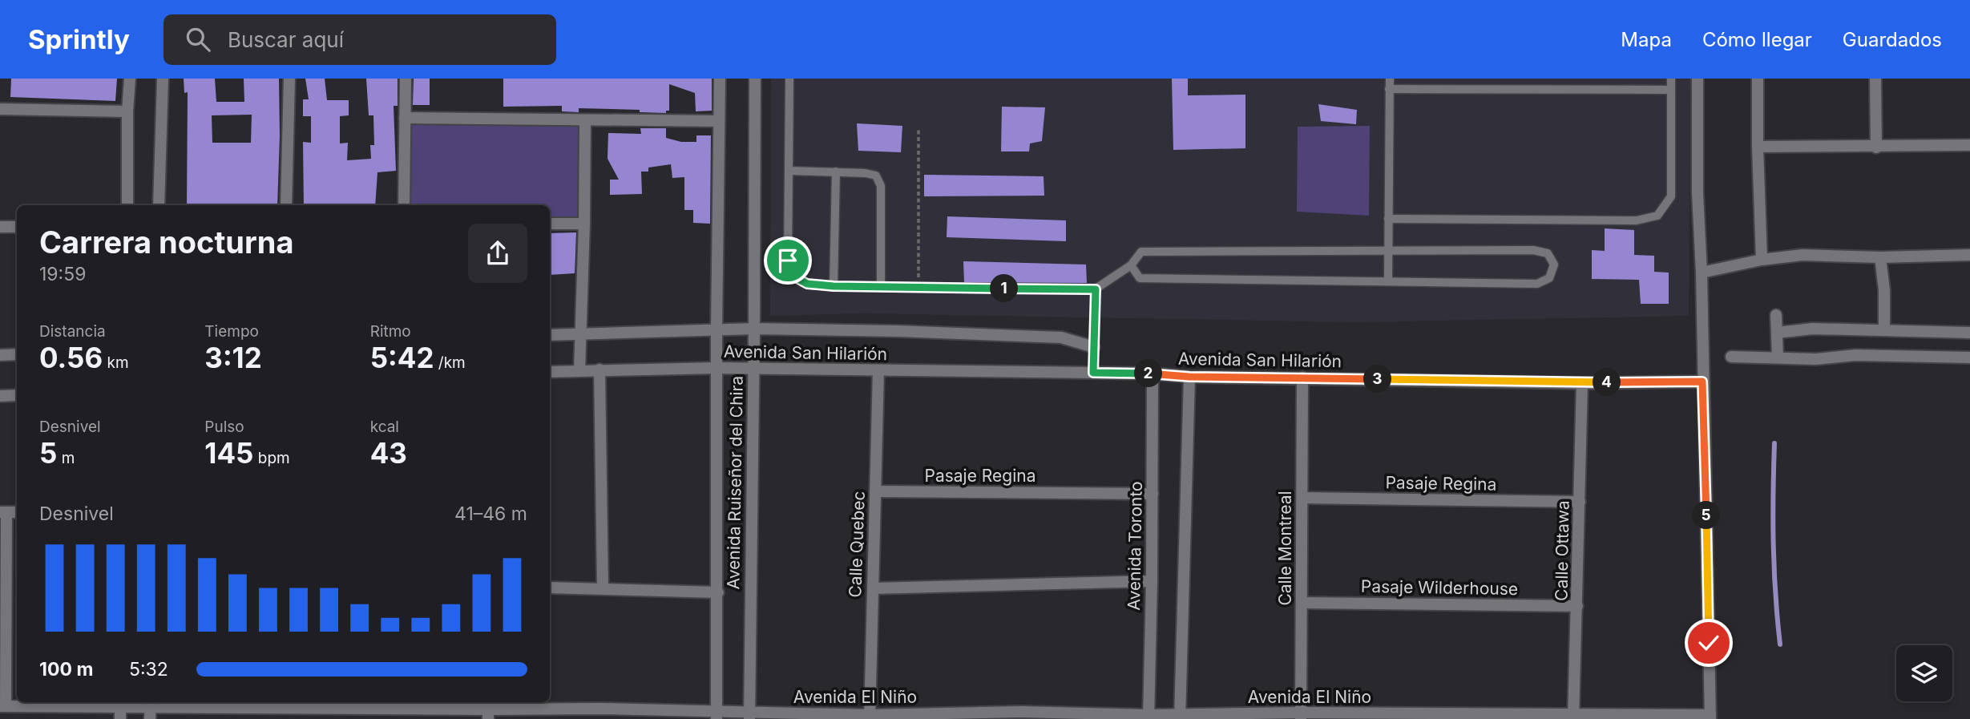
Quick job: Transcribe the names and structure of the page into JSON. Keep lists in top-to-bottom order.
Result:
{
  "streets": {
    "street": [
      "Avenida San Hilarión",
      "Pasaje Regina",
      "Avenida Ruiseñor del Chira",
      "Calle Quebec",
      "Avenida Toronto",
      "Calle Montreal",
      "Calle Ottawa",
      "Pasaje Wilderhouse",
      "Avenida El Niño"
    ]
  },
  "crossings": [
    ["Avenida San Hilarión", "Avenida Ruiseñor del Chira"],
    ["Avenida San Hilarión", "Calle Quebec"],
    ["Avenida San Hilarión", "Avenida Toronto"],
    ["Avenida San Hilarión", "Calle Montreal"],
    ["Avenida San Hilarión", "Calle Ottawa"],
    ["Pasaje Regina", "Calle Quebec"],
    ["Pasaje Regina", "Avenida Toronto"],
    ["Pasaje Regina", "Calle Montreal"],
    ["Pasaje Regina", "Calle Ottawa"],
    ["Avenida Ruiseñor del Chira", "Avenida El Niño"],
    ["Calle Quebec", "Avenida El Niño"],
    ["Avenida Toronto", "Avenida El Niño"],
    ["Calle Montreal", "Pasaje Wilderhouse"],
    ["Calle Montreal", "Avenida El Niño"],
    ["Calle Ottawa", "Pasaje Wilderhouse"],
    ["Calle Ottawa", "Avenida El Niño"]
  ],
  "page": {
    "header": "Sprintly",
    "search": "Buscar aquí",
    "nav": ["Mapa", "Cómo llegar", "Guardados"],
    "heading": ["Carrera nocturna", "19:59"],
    "pins": [
      "1",
      "2",
      "3",
      "4",
      "5"
    ],
    "stats": [
      ["Distancia", "0.56 km"],
      ["Tiempo", "3:12"],
      ["Ritmo", "5:42 /km"],
      ["Desnivel", "5 m"],
      ["Pulso", "145 bpm"],
      ["kcal", "43"]
    ],
    "chart": ["Desnivel", "41–46 m"],
    "list": [
      {
        "name": "100 m",
        "note": "5:32"
      }
    ]
  }
}
